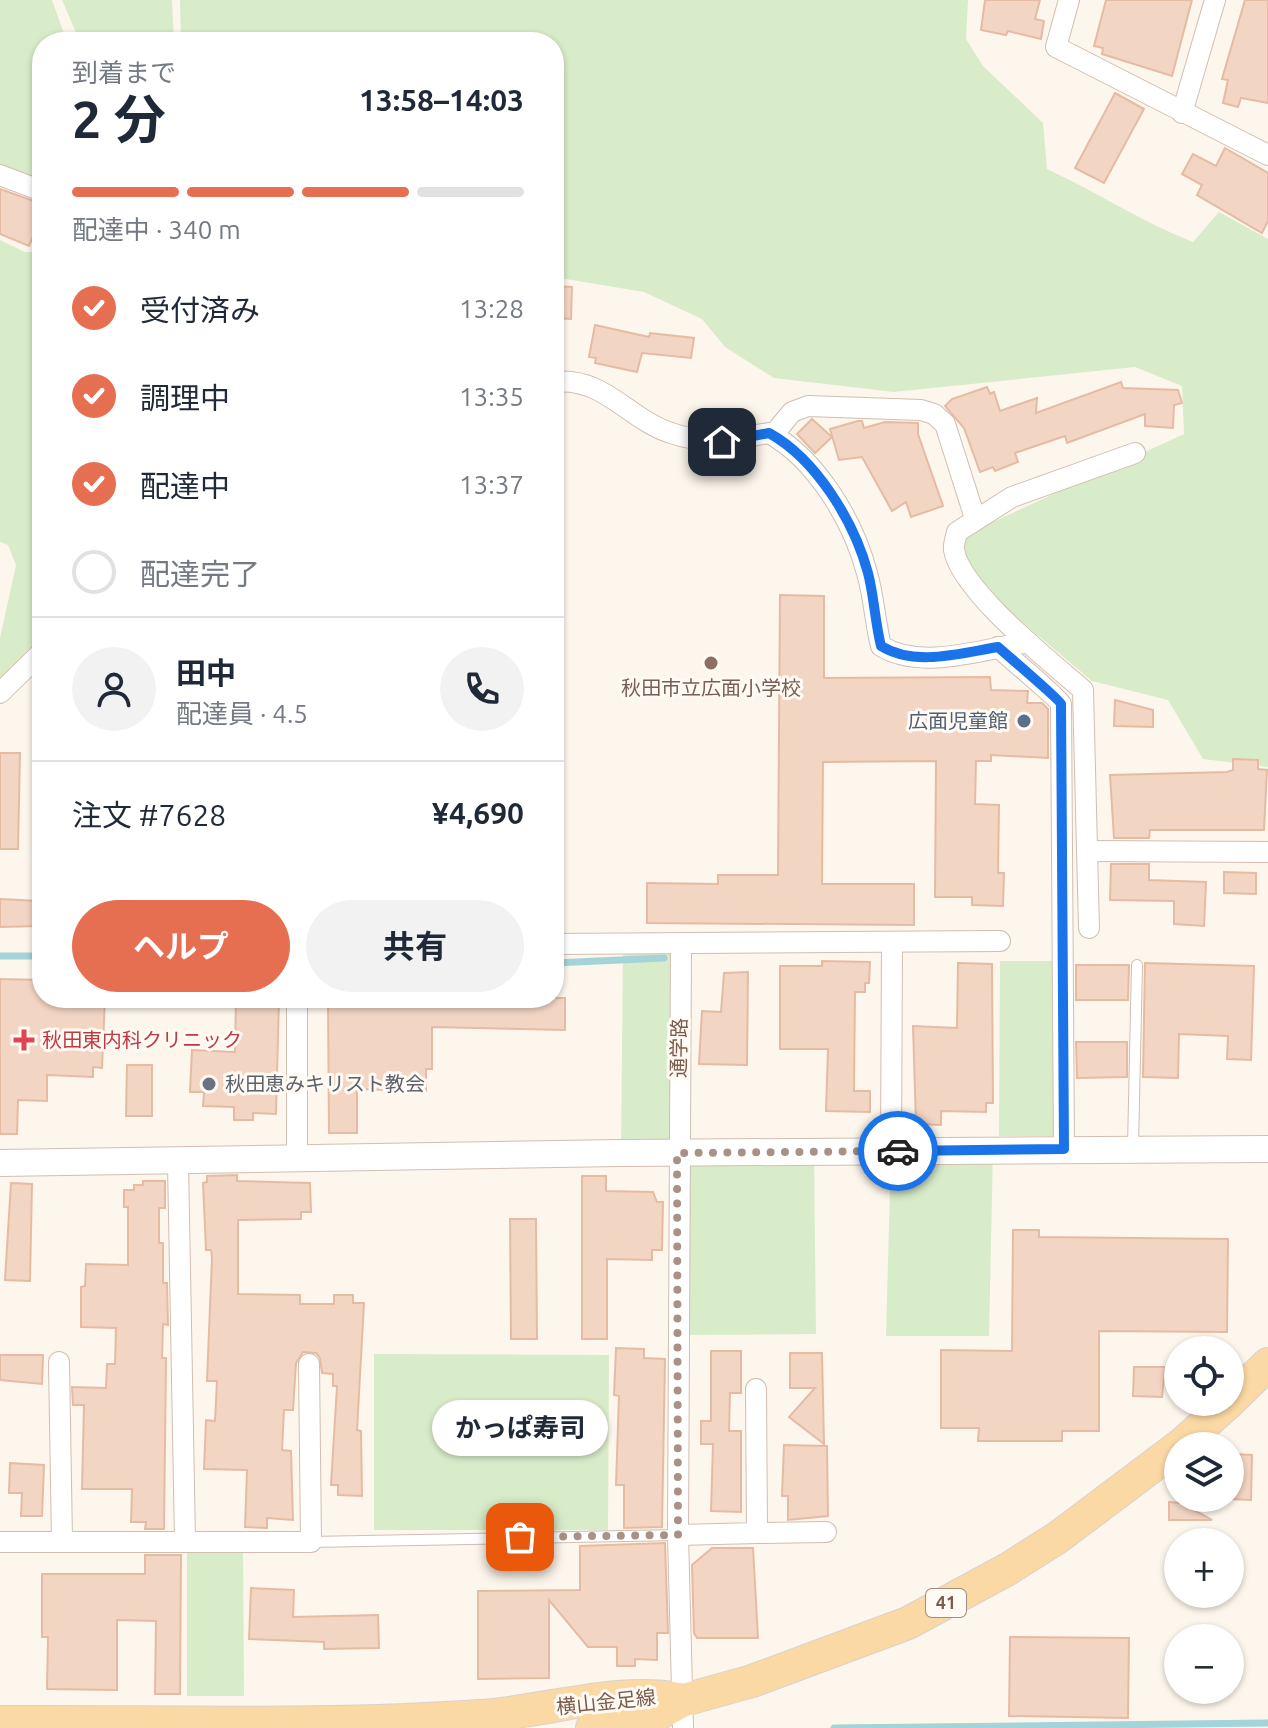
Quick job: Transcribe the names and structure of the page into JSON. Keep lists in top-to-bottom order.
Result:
{
  "streets": {
    "main road": ["41", "横山金足線"],
    "street": ["通学路"]
  },
  "crossings": [
    ["通学路", "横山金足線"]
  ],
  "places": {
    "other": [
      "秋田市立広面小学校",
      "広面児童館",
      "秋田恵みキリスト教会",
      "かっぱ寿司"
    ],
    "health": ["秋田東内科クリニック"]
  },
  "page": {
    "heading": ["2 分", "到着まで", "13:58–14:03"],
    "panel": [
      "田中",
      "配達員 · 4.5",
      "注文 #7628",
      "¥4,690"
    ],
    "bar": "配達中 · 340 m",
    "list": [
      ["受付済み", "13:28"],
      ["調理中", "13:35"],
      ["配達中", "13:37"],
      "配達完了"
    ],
    "buttons": ["ヘルプ", "共有"],
    "map_buttons": ["+", "−"],
    "bubble": "かっぱ寿司"
  }
}
